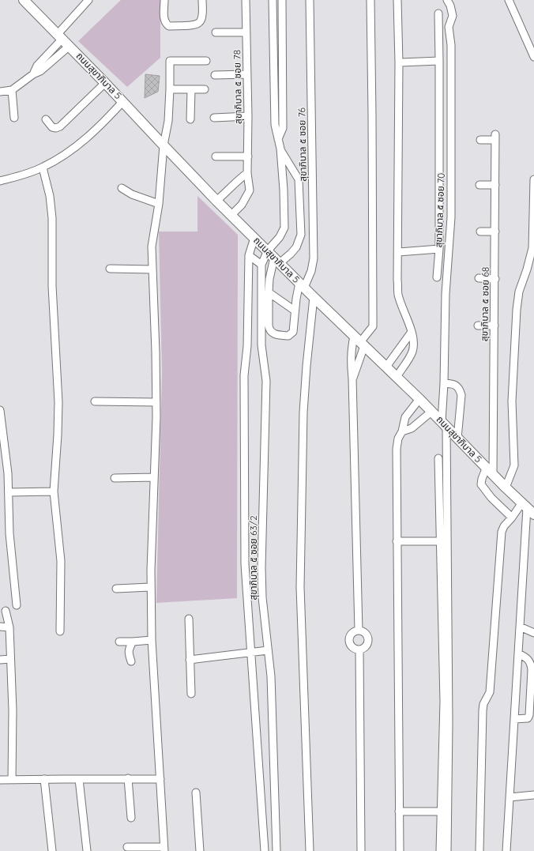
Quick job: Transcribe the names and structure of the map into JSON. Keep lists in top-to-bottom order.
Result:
{
  "streets": {
    "main road": ["ถนนสุขาภิบาล 5"],
    "street": [
      "สุขาภิบาล ๕ ซอย 78",
      "สุขาภิบาล ๕ ซอย 76",
      "สุขาภิบาล ๕ ซอย 70",
      "สุขาภิบาล ๕ ซอย 68",
      "สุขาภิบาล ๕ ซอย 63/2"
    ]
  },
  "crossings": [
    ["ถนนสุขาภิบาล 5", "สุขาภิบาล ๕ ซอย 78"],
    ["ถนนสุขาภิบาล 5", "สุขาภิบาล ๕ ซอย 76"],
    ["ถนนสุขาภิบาล 5", "สุขาภิบาล ๕ ซอย 70"],
    ["ถนนสุขาภิบาล 5", "สุขาภิบาล ๕ ซอย 68"]
  ]
}
